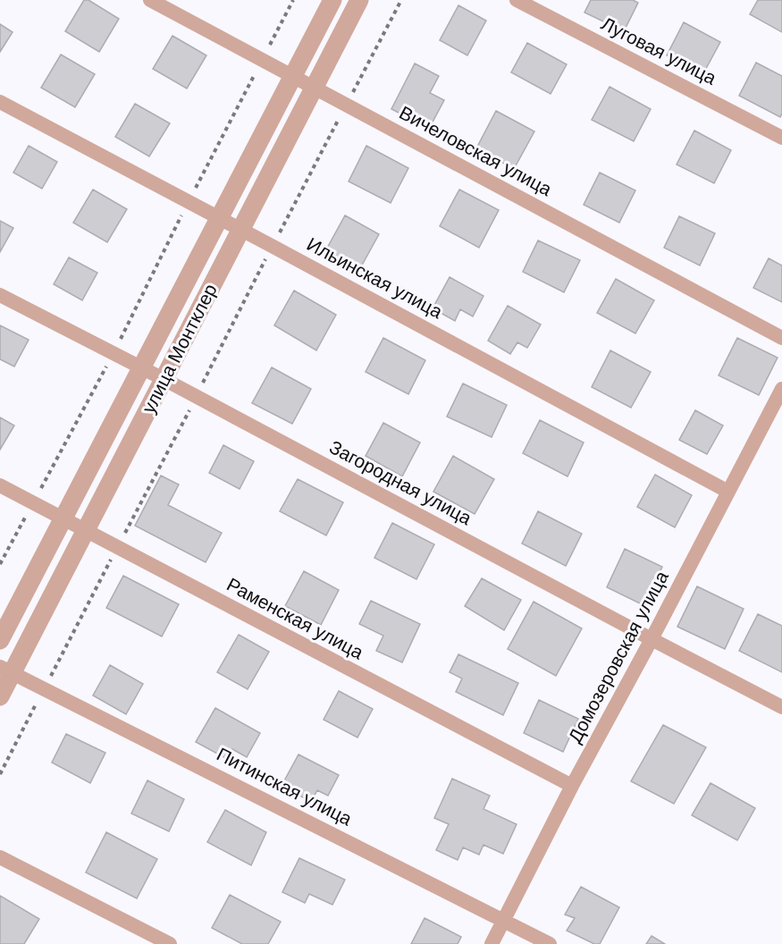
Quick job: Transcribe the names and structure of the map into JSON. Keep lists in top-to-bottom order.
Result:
{
  "streets": {
    "street": [
      "Луговая улица",
      "Вичеловская улица",
      "Ильинская улица",
      "улица Монтклер",
      "Загородная улица",
      "Раменская улица",
      "Домозеровская улица",
      "Питинская улица"
    ]
  },
  "crossings": [
    ["Вичеловская улица", "улица Монтклер"],
    ["Ильинская улица", "улица Монтклер"],
    ["Ильинская улица", "Домозеровская улица"],
    ["улица Монтклер", "Загородная улица"],
    ["улица Монтклер", "Раменская улица"],
    ["улица Монтклер", "Питинская улица"],
    ["Загородная улица", "Домозеровская улица"],
    ["Раменская улица", "Домозеровская улица"],
    ["Домозеровская улица", "Питинская улица"]
  ]
}
